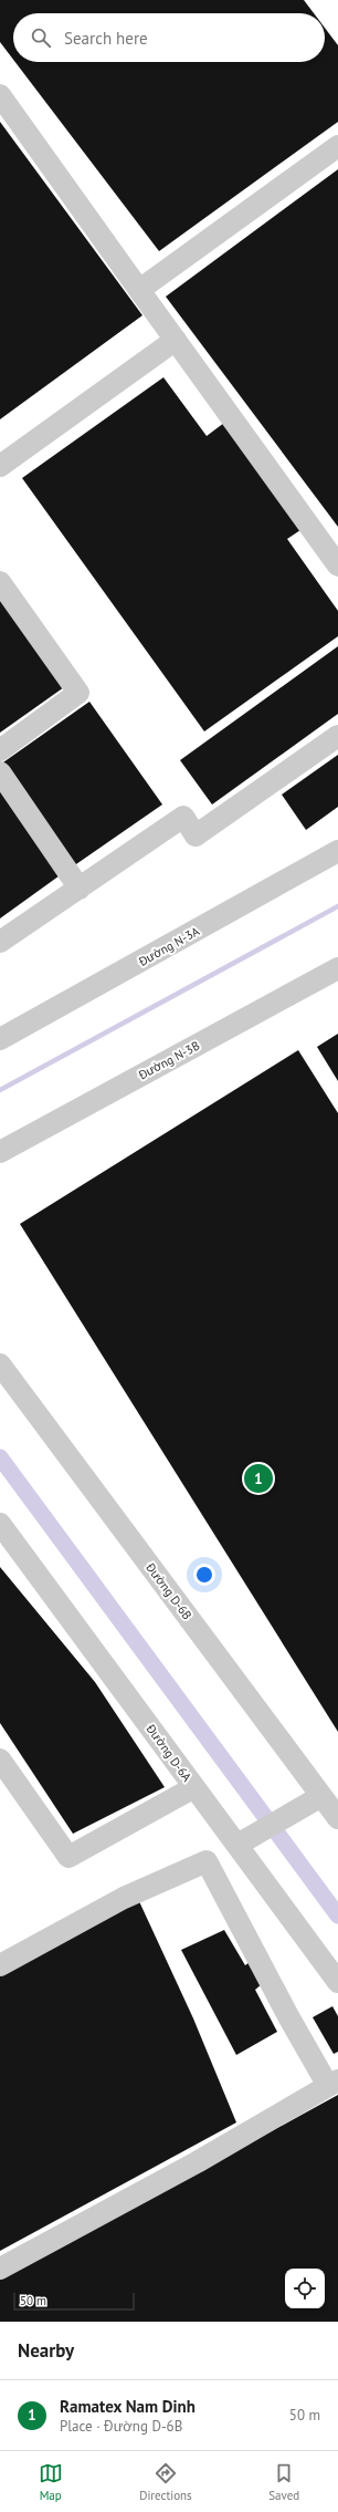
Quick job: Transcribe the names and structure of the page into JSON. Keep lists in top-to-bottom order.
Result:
{
  "streets": {
    "street": [
      "Đường N-3A",
      "Đường N-3B",
      "Đường D-6B",
      "Đường D-6A"
    ]
  },
  "scale_bar": "50 m",
  "page": {
    "search": "Search here",
    "pins": "1",
    "scale": "50 m",
    "heading": "Nearby",
    "list": [
      {
        "mark": "1",
        "name": "Ramatex Nam Dinh",
        "note": "Place · Đường D-6B",
        "value": "50 m"
      }
    ],
    "nav": ["Map", "Directions", "Saved"]
  }
}
